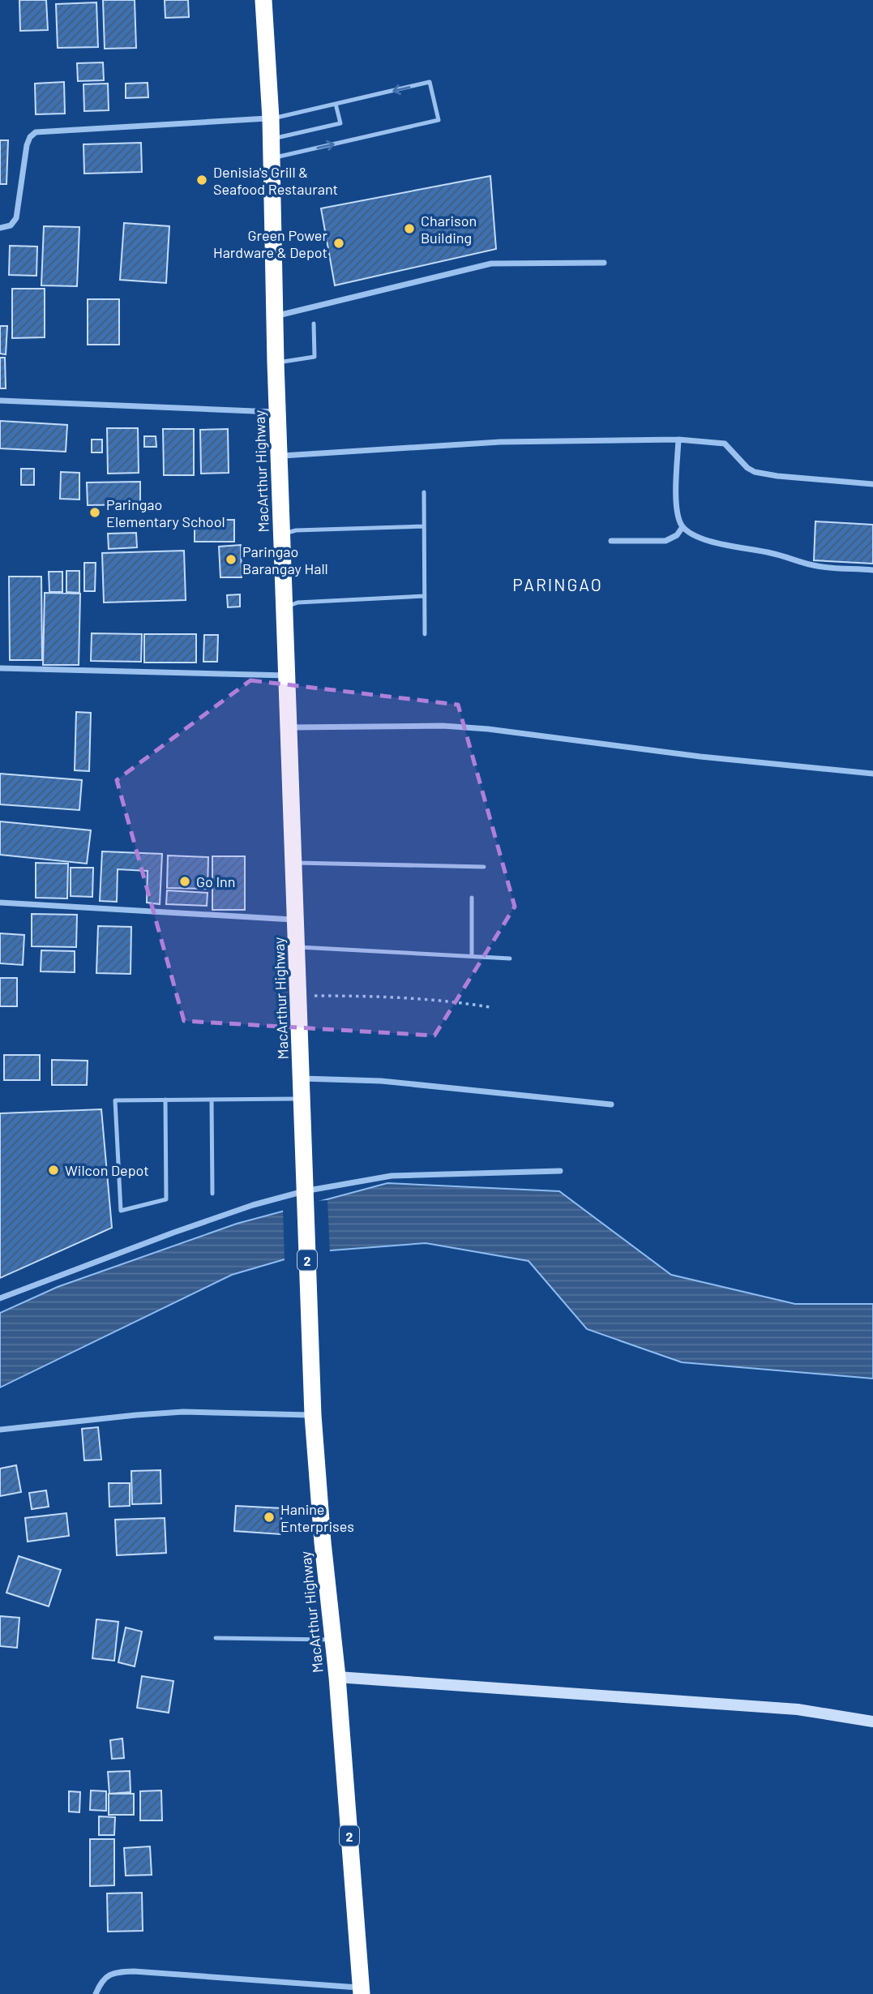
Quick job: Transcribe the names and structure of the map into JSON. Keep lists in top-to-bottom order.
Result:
{
  "streets": {
    "highway": ["MacArthur Highway", "2"]
  },
  "districts": ["PARINGAO"],
  "places": [
    "Denisia's Grill & Seafood Restaurant",
    "Charison Building",
    "Green Power Hardware & Depot",
    "Paringao Elementary School",
    "Paringao Barangay Hall",
    "Go Inn",
    "Wilcon Depot",
    "Hanine Enterprises"
  ]
}
